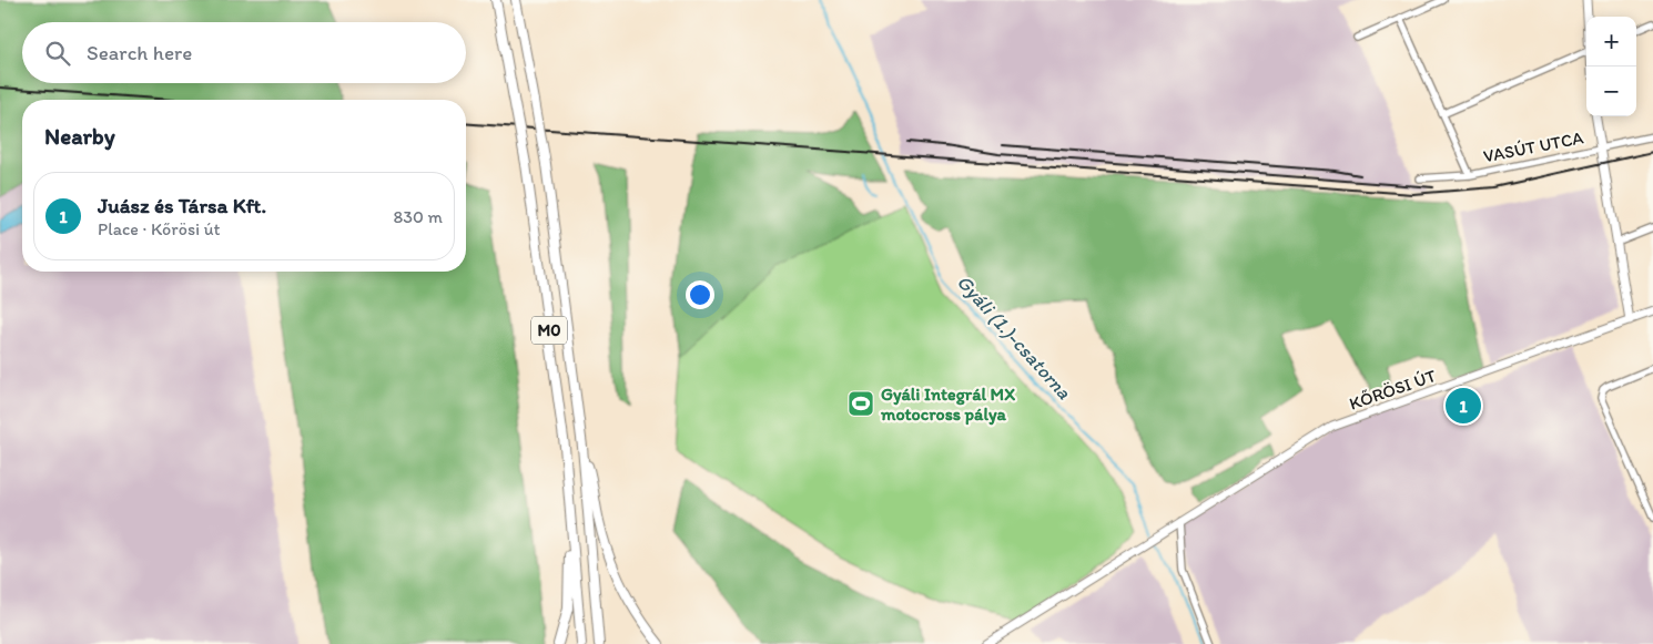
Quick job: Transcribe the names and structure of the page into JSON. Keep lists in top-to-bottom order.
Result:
{
  "streets": {
    "highway": ["M0"],
    "main road": ["KŐRÖSI ÚT"],
    "street": ["VASÚT UTCA"]
  },
  "water": ["Gyáli (1.)-csatorna"],
  "places": {
    "sports": ["Gyáli Integrál MX motocross pálya"]
  },
  "page": {
    "map_buttons": ["+", "−"],
    "search": "Search here",
    "heading": "Nearby",
    "list": [
      {
        "mark": "1",
        "name": "Juász és Társa Kft.",
        "note": "Place · Kőrösi út",
        "value": "830 m"
      }
    ],
    "pins": "1"
  }
}
